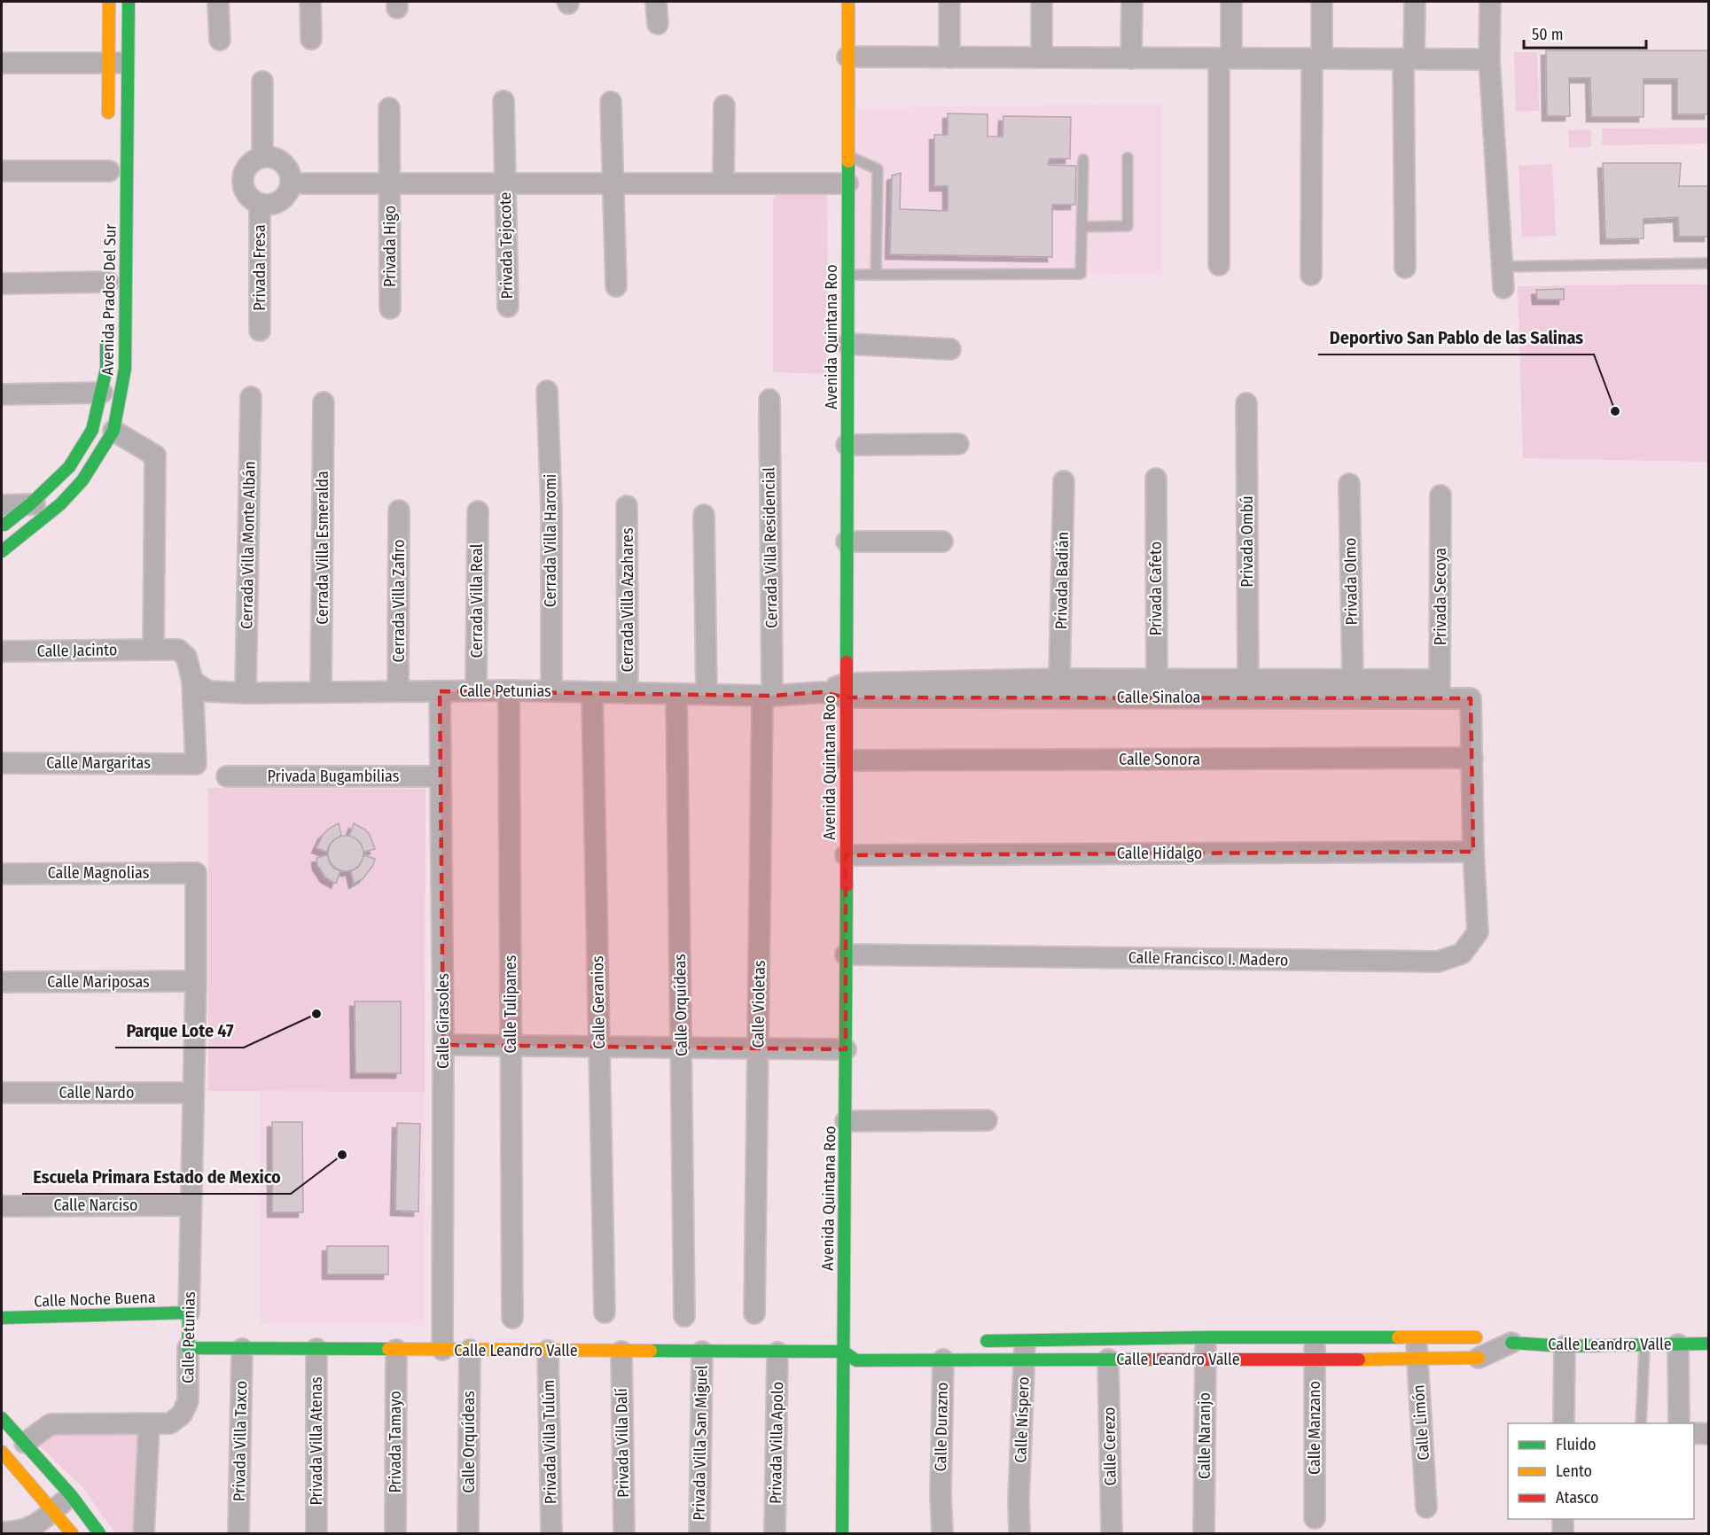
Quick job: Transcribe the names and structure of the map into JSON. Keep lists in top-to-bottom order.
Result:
{
  "streets": {
    "main road": [
      "Avenida Prados Del Sur",
      "Avenida Quintana Roo",
      "Calle Petunias",
      "Calle Noche Buena",
      "Calle Leandro Valle"
    ],
    "street": [
      "Privada Tejocote",
      "Privada Higo",
      "Privada Fresa",
      "Cerrada Villa Haromi",
      "Privada Ombú",
      "Cerrada Villa Monte Albán",
      "Cerrada Villa Esmeralda",
      "Cerrada Villa Residencial",
      "Privada Badián",
      "Privada Olmo",
      "Privada Cafeto",
      "Privada Secoya",
      "Cerrada Villa Azahares",
      "Cerrada Villa Zafiro",
      "Cerrada Villa Real",
      "Calle Jacinto",
      "Calle Sinaloa",
      "Calle Sonora",
      "Calle Margaritas",
      "Privada Bugambilias",
      "Calle Hidalgo",
      "Calle Magnolias",
      "Calle Francisco I. Madero",
      "Calle Mariposas",
      "Calle Geranios",
      "Calle Tulipanes",
      "Calle Violetas",
      "Calle Orquídeas",
      "Calle Girasoles",
      "Calle Nardo",
      "Calle Narciso",
      "Calle Níspero",
      "Calle Limón",
      "Calle Durazno",
      "Calle Manzano",
      "Calle Naranjo",
      "Privada Villa Taxco",
      "Privada Villa Atenas",
      "Privada Tamayo",
      "Privada Villa Tulúm",
      "Privada Villa Dalí",
      "Privada Villa San Miguel",
      "Privada Villa Apolo",
      "Calle Cerezo"
    ]
  },
  "crossings": [
    ["Avenida Quintana Roo", "Calle Petunias"],
    ["Avenida Quintana Roo", "Calle Sinaloa"],
    ["Avenida Quintana Roo", "Calle Sonora"],
    ["Avenida Quintana Roo", "Calle Hidalgo"],
    ["Avenida Quintana Roo", "Calle Francisco I. Madero"],
    ["Avenida Quintana Roo", "Calle Leandro Valle"],
    ["Cerrada Villa Haromi", "Calle Petunias"],
    ["Privada Ombú", "Calle Sinaloa"],
    ["Cerrada Villa Monte Albán", "Calle Petunias"],
    ["Cerrada Villa Esmeralda", "Calle Petunias"],
    ["Cerrada Villa Residencial", "Calle Petunias"],
    ["Cerrada Villa Residencial", "Calle Violetas"],
    ["Privada Badián", "Calle Sinaloa"],
    ["Privada Olmo", "Calle Sinaloa"],
    ["Privada Cafeto", "Calle Sinaloa"],
    ["Privada Secoya", "Calle Sinaloa"],
    ["Cerrada Villa Azahares", "Calle Petunias"],
    ["Cerrada Villa Zafiro", "Calle Petunias"],
    ["Cerrada Villa Real", "Calle Petunias"],
    ["Calle Petunias", "Calle Sinaloa"],
    ["Calle Petunias", "Calle Margaritas"],
    ["Calle Petunias", "Calle Magnolias"],
    ["Calle Petunias", "Calle Mariposas"],
    ["Calle Petunias", "Calle Geranios"],
    ["Calle Petunias", "Calle Tulipanes"],
    ["Calle Petunias", "Calle Violetas"],
    ["Calle Petunias", "Calle Orquídeas"],
    ["Calle Petunias", "Calle Girasoles"],
    ["Calle Petunias", "Calle Nardo"],
    ["Calle Petunias", "Calle Narciso"],
    ["Calle Petunias", "Calle Noche Buena"],
    ["Calle Petunias", "Calle Leandro Valle"],
    ["Calle Sinaloa", "Calle Francisco I. Madero"],
    ["Calle Sonora", "Calle Francisco I. Madero"],
    ["Privada Bugambilias", "Calle Girasoles"],
    ["Calle Hidalgo", "Calle Francisco I. Madero"],
    ["Calle Magnolias", "Calle Mariposas"],
    ["Calle Orquídeas", "Calle Leandro Valle"],
    ["Calle Girasoles", "Calle Leandro Valle"],
    ["Calle Leandro Valle", "Calle Níspero"],
    ["Calle Leandro Valle", "Calle Limón"],
    ["Calle Leandro Valle", "Calle Durazno"],
    ["Calle Leandro Valle", "Calle Manzano"],
    ["Calle Leandro Valle", "Calle Naranjo"],
    ["Calle Leandro Valle", "Privada Villa Taxco"],
    ["Calle Leandro Valle", "Privada Villa Atenas"],
    ["Calle Leandro Valle", "Privada Tamayo"],
    ["Calle Leandro Valle", "Privada Villa Tulúm"],
    ["Calle Leandro Valle", "Privada Villa Dalí"],
    ["Calle Leandro Valle", "Privada Villa San Miguel"],
    ["Calle Leandro Valle", "Privada Villa Apolo"],
    ["Calle Leandro Valle", "Calle Cerezo"]
  ],
  "places": ["Deportivo San Pablo de las Salinas", "Parque Lote 47", "Escuela Primara Estado de Mexico"],
  "legend": ["Fluido", "Lento", "Atasco"],
  "scale_bar": "50 m"
}
